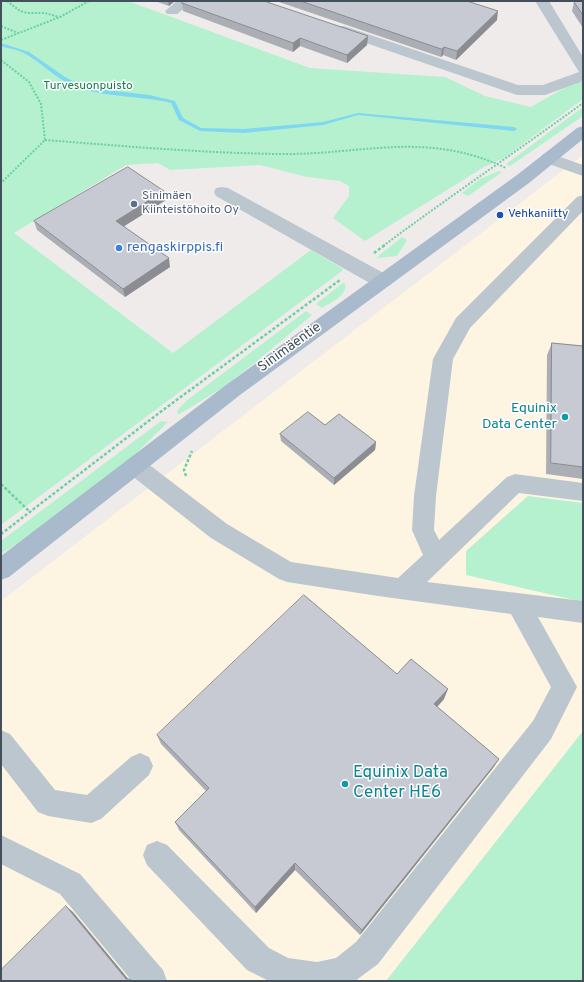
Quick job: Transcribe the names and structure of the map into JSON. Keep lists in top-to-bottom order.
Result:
{
  "streets": {
    "main road": ["Sinimäentie"]
  },
  "parks": ["Turvesuonpuisto"],
  "places": [
    "Sinimäen Kiinteistöhoito Oy",
    "Vehkaniitty",
    "rengaskirppis.fi",
    "Equinix Data Center",
    "Equinix Data Center HE6"
  ]
}
